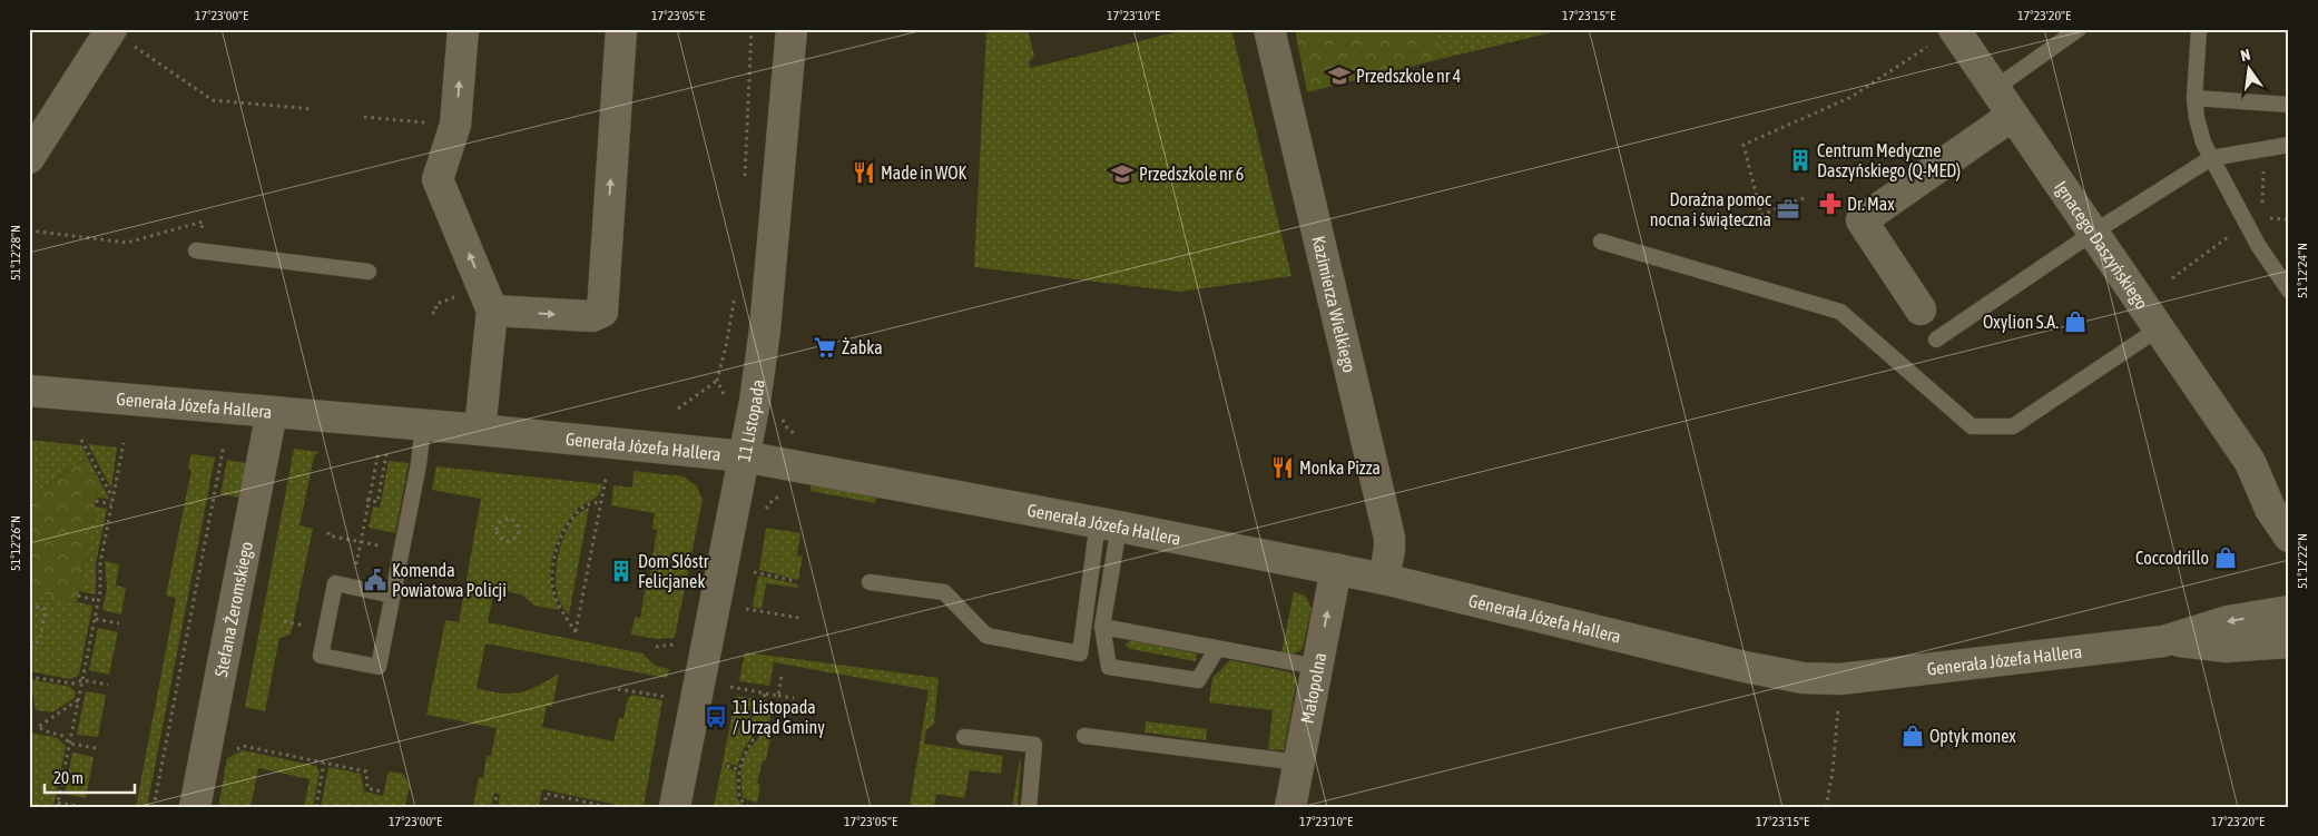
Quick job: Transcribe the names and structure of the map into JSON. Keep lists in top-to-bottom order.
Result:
{
  "streets": {
    "street": [
      "Ignacego Daszyńskiego",
      "Kazimierza Wielkiego",
      "Generała Józefa Hallera",
      "11 Listopada",
      "Stefana Żeromskiego",
      "Małopolna"
    ]
  },
  "crossings": [
    ["Kazimierza Wielkiego", "Generała Józefa Hallera"],
    ["Generała Józefa Hallera", "11 Listopada"],
    ["Generała Józefa Hallera", "Stefana Żeromskiego"],
    ["Generała Józefa Hallera", "Małopolna"]
  ],
  "one_way": ["Małopolna"],
  "places": {
    "school or university": ["Przedszkole nr 4", "Przedszkole nr 6"],
    "building": ["Centrum Medyczne Daszyńskiego (Q-MED)", "Dom SIóstr Felicjanek"],
    "restaurant": ["Made in WOK", "Monka Pizza"],
    "pharmacy": ["Dr. Max"],
    "office": ["Doraźna pomoc nocna i świąteczna"],
    "shop": ["Oxylion S.A.", "Coccodrillo", "Optyk monex"],
    "supermarket": ["Żabka"],
    "public building": ["Komenda Powiatowa Policji"],
    "bus stop": ["11 Listopada / Urząd Gminy"]
  },
  "scale_bar": "20 m",
  "north": "top",
  "coordinates": [
    "17°23'00\"E",
    "17°23'05\"E",
    "17°23'10\"E",
    "17°23'15\"E",
    "17°23'20\"E",
    "51°12'28\"N",
    "51°12'24\"N",
    "51°12'26\"N",
    "51°12'22\"N"
  ]
}
